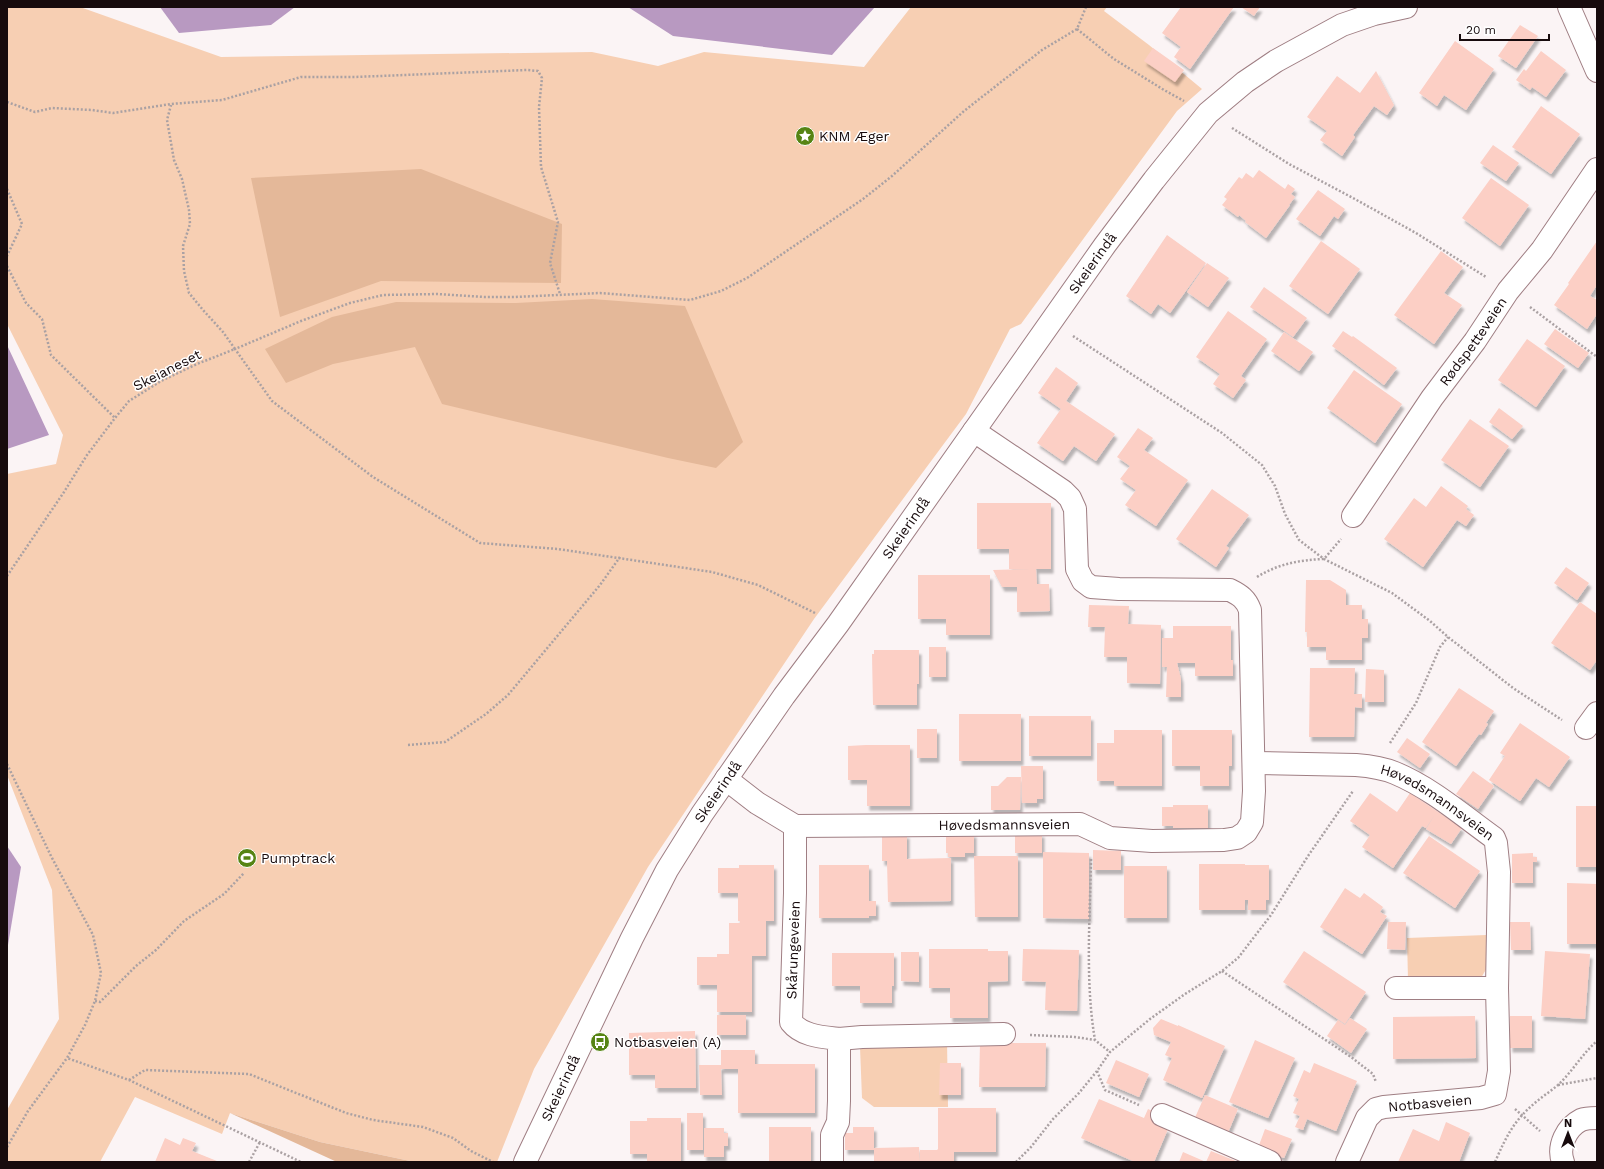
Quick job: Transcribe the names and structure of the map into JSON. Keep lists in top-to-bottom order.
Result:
{
  "streets": {
    "street": [
      "Skeierindå",
      "Rødspetteveien",
      "Høvedsmannsveien",
      "Skårungeveien",
      "Notbasveien"
    ],
    "path": ["Skeianeset"]
  },
  "crossings": [
    ["Høvedsmannsveien", "Skårungeveien"],
    ["Høvedsmannsveien", "Notbasveien"]
  ],
  "places": {
    "place": ["KNM Æger"],
    "sports": ["Pumptrack"],
    "bus stop": ["Notbasveien (A)"]
  },
  "scale_bar": "20 m",
  "north": "top"
}
